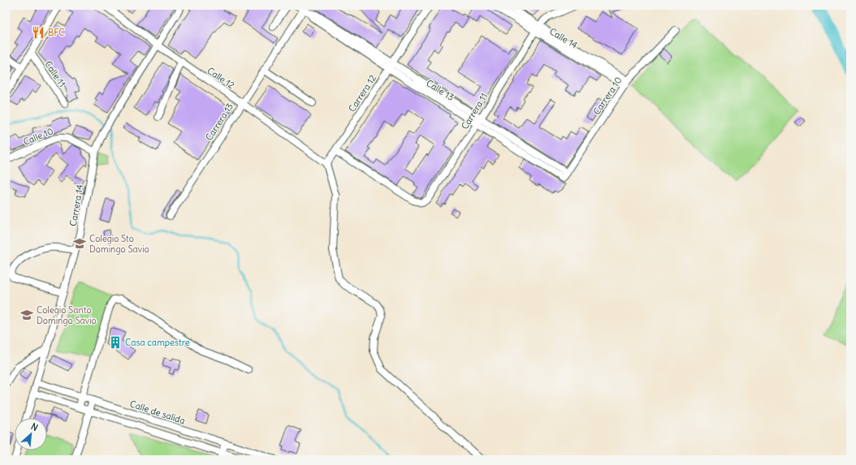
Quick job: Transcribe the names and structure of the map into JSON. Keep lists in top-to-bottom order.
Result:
{
  "streets": {
    "street": [
      "Calle 14",
      "Calle 11",
      "Calle 12",
      "Calle 13",
      "Carrera 12",
      "Carrera 10",
      "Carrera 11",
      "Carrera 13",
      "Calle 10",
      "Carrera 14",
      "Calle de salida"
    ]
  },
  "crossings": [
    ["Calle 14", "Carrera 10"],
    ["Calle 14", "Carrera 11"],
    ["Calle 12", "Carrera 12"],
    ["Calle 12", "Carrera 13"],
    ["Calle 12", "Carrera 14"],
    ["Calle 13", "Carrera 12"],
    ["Calle 13", "Carrera 10"],
    ["Calle 13", "Carrera 11"],
    ["Calle 13", "Carrera 13"],
    ["Carrera 12", "Carrera 11"],
    ["Calle 10", "Carrera 14"],
    ["Carrera 14", "Calle de salida"]
  ],
  "places": {
    "restaurant": ["BFC"],
    "school or university": ["Colegio Sto Domingo Savio", "Colegio Santo Domingo Savio"],
    "building": ["Casa campestre"]
  },
  "north": "top right"
}
